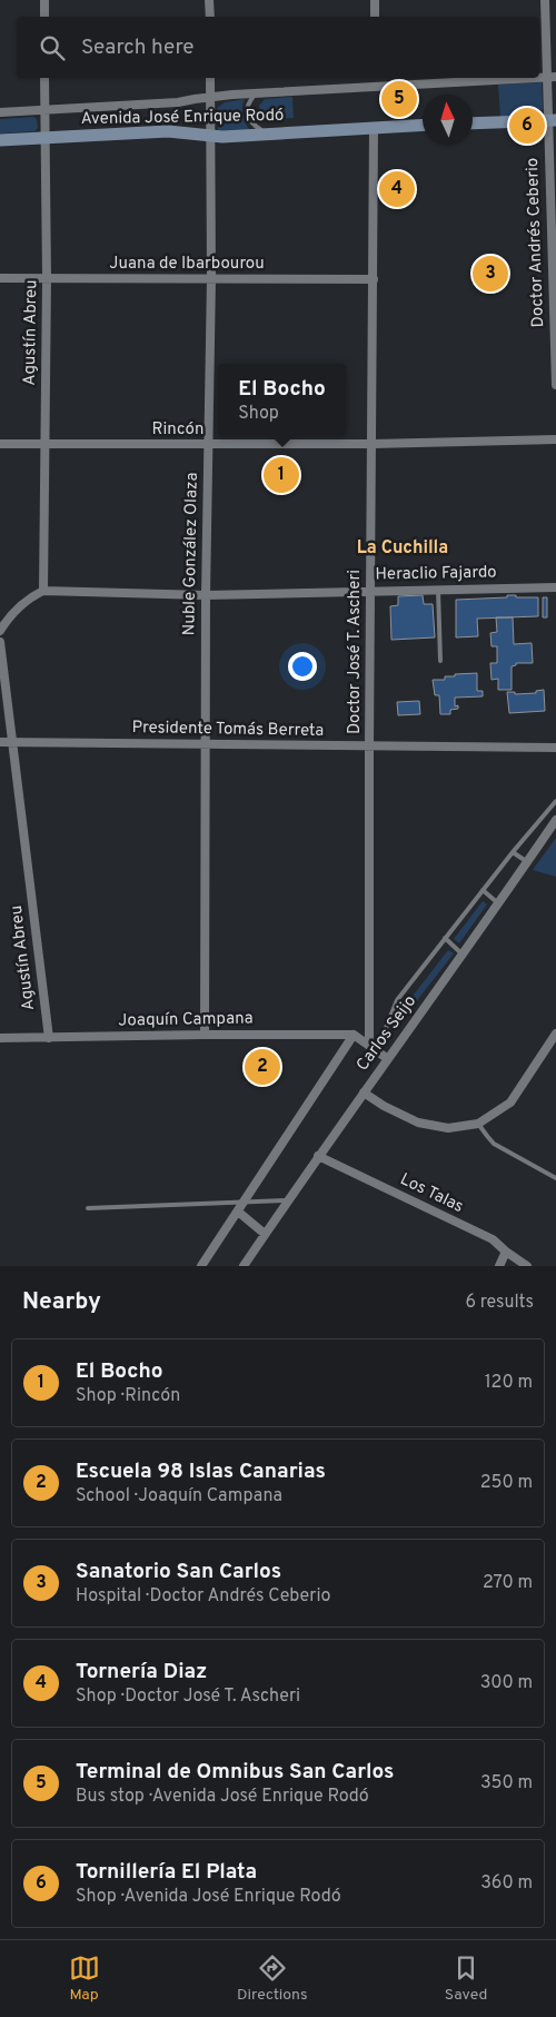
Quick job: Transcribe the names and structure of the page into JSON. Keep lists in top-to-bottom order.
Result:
{
  "streets": {
    "street": [
      "Avenida José Enrique Rodó",
      "Doctor Andrés Ceberio",
      "Juana de Ibarbourou",
      "Agustín Abreu",
      "Rincón",
      "Nuble González Olaza",
      "Heraclio Fajardo",
      "Doctor José T. Ascheri",
      "Presidente Tomás Berreta",
      "Joaquín Campana",
      "Carlos Seijo",
      "Los Talas"
    ]
  },
  "crossings": [
    ["Avenida José Enrique Rodó", "Agustín Abreu"],
    ["Avenida José Enrique Rodó", "Nuble González Olaza"],
    ["Avenida José Enrique Rodó", "Doctor José T. Ascheri"],
    ["Juana de Ibarbourou", "Agustín Abreu"],
    ["Juana de Ibarbourou", "Nuble González Olaza"],
    ["Juana de Ibarbourou", "Doctor José T. Ascheri"],
    ["Agustín Abreu", "Rincón"],
    ["Agustín Abreu", "Heraclio Fajardo"],
    ["Agustín Abreu", "Presidente Tomás Berreta"],
    ["Agustín Abreu", "Joaquín Campana"],
    ["Rincón", "Nuble González Olaza"],
    ["Rincón", "Doctor José T. Ascheri"],
    ["Nuble González Olaza", "Heraclio Fajardo"],
    ["Nuble González Olaza", "Presidente Tomás Berreta"],
    ["Nuble González Olaza", "Joaquín Campana"],
    ["Heraclio Fajardo", "Doctor José T. Ascheri"],
    ["Doctor José T. Ascheri", "Presidente Tomás Berreta"],
    ["Carlos Seijo", "Los Talas"]
  ],
  "districts": ["La Cuchilla"],
  "north": "top",
  "page": {
    "search": "Search here",
    "pins": [
      "5",
      "6",
      "4",
      "3",
      "1",
      "2"
    ],
    "popup": ["El Bocho", "Shop"],
    "heading": ["Nearby", "6 results"],
    "list": [
      {
        "mark": "1",
        "name": "El Bocho",
        "note": "Shop · Rincón",
        "value": "120 m"
      },
      {
        "mark": "2",
        "name": "Escuela 98 Islas Canarias",
        "note": "School · Joaquín Campana",
        "value": "250 m"
      },
      {
        "mark": "3",
        "name": "Sanatorio San Carlos",
        "note": "Hospital · Doctor Andrés Ceberio",
        "value": "270 m"
      },
      {
        "mark": "4",
        "name": "Tornería Diaz",
        "note": "Shop · Doctor José T. Ascheri",
        "value": "300 m"
      },
      {
        "mark": "5",
        "name": "Terminal de Omnibus San Carlos",
        "note": "Bus stop · Avenida José Enrique Rodó",
        "value": "350 m"
      },
      {
        "mark": "6",
        "name": "Tornillería El Plata",
        "note": "Shop · Avenida José Enrique Rodó",
        "value": "360 m"
      }
    ],
    "nav": ["Map", "Directions", "Saved"]
  }
}
